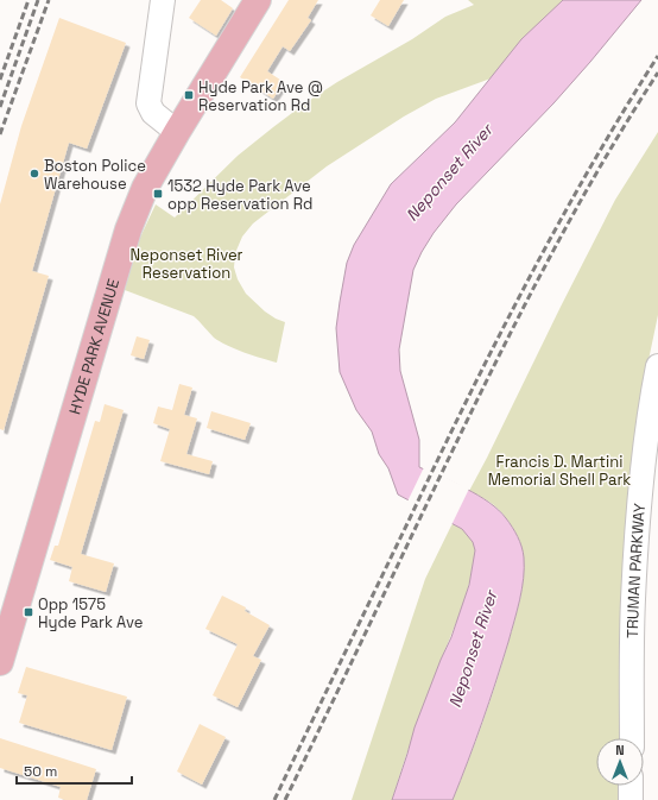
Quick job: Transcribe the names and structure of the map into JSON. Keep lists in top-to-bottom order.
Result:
{
  "streets": {
    "main road": ["HYDE PARK AVENUE", "TRUMAN PARKWAY"]
  },
  "water": ["Neponset River"],
  "parks": ["Neponset River Reservation", "Francis D. Martini Memorial Shell Park"],
  "places": {
    "transit": ["Hyde Park Ave @ Reservation Rd", "1532 Hyde Park Ave opp Reservation Rd", "Opp 1575 Hyde Park Ave"],
    "other": ["Boston Police Warehouse"]
  },
  "scale_bar": "50 m",
  "north": "top"
}
